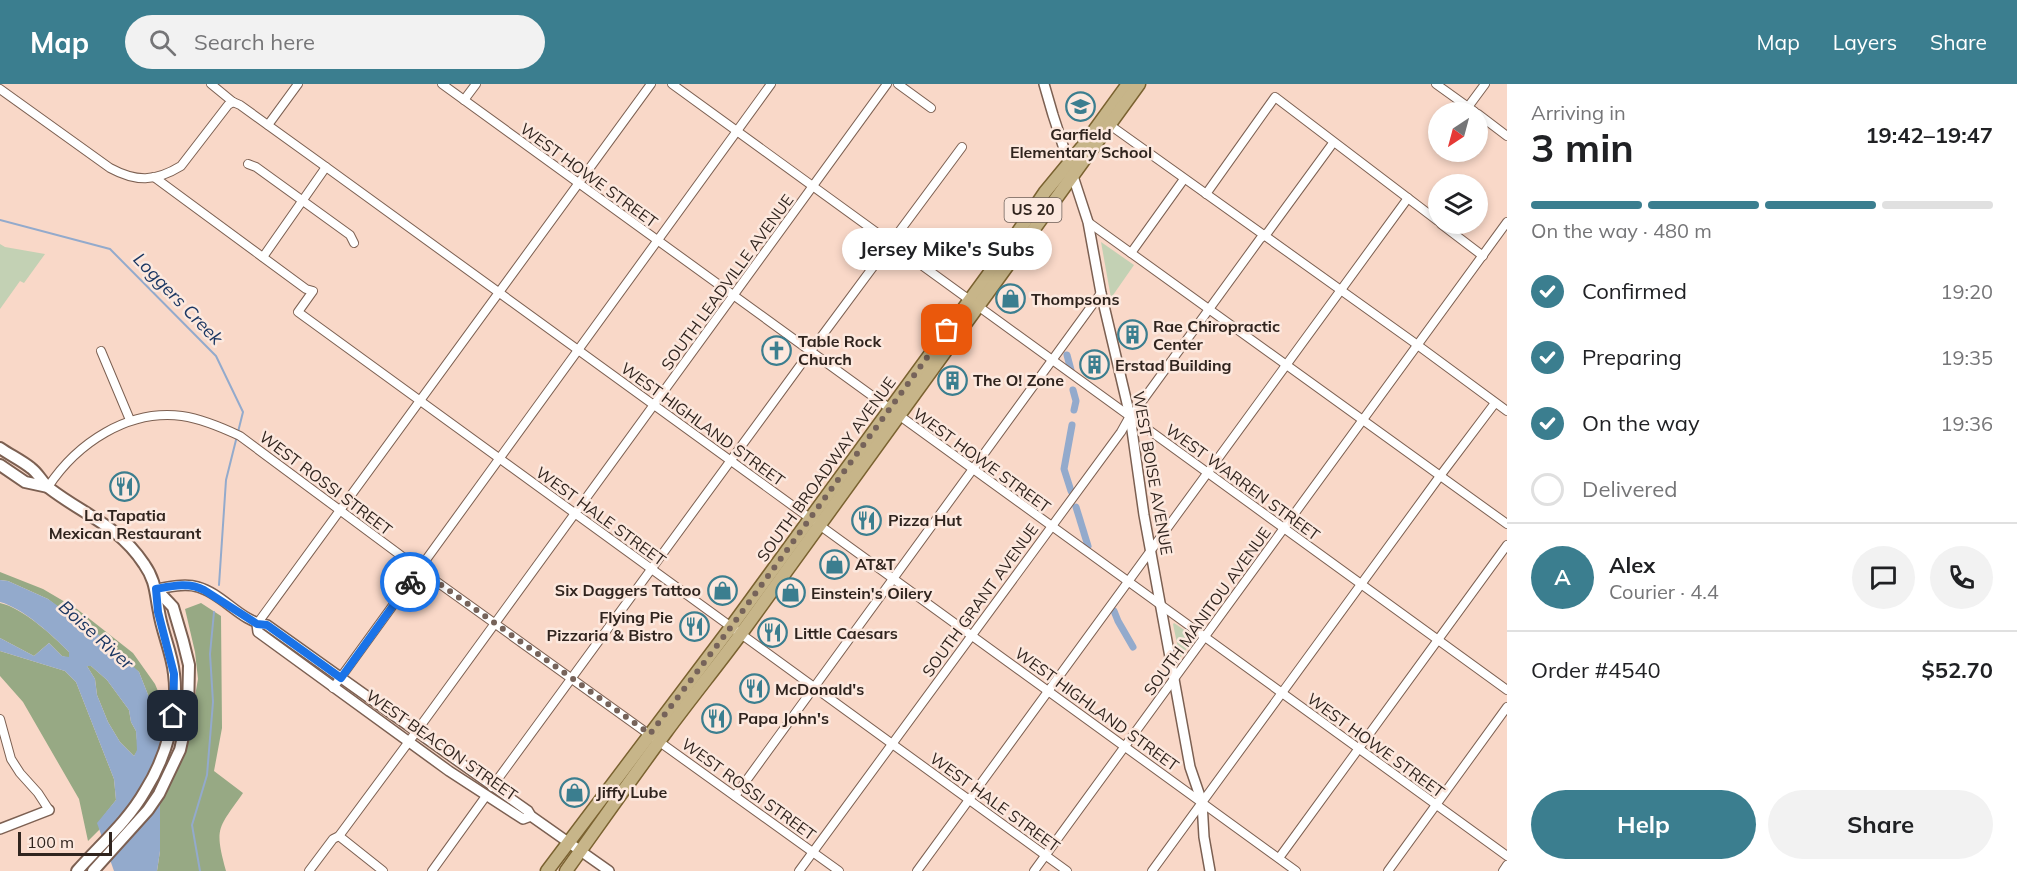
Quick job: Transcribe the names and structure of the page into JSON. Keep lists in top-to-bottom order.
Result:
{
  "streets": {
    "main road": ["US 20", "SOUTH BROADWAY AVENUE"],
    "street": [
      "WEST HOWE STREET",
      "SOUTH LEADVILLE AVENUE",
      "WEST HIGHLAND STREET",
      "WEST BOISE AVENUE",
      "WEST WARREN STREET",
      "WEST ROSSI STREET",
      "WEST HALE STREET",
      "SOUTH GRANT AVENUE",
      "SOUTH MANITOU AVENUE",
      "WEST BEACON STREET"
    ]
  },
  "crossings": [
    ["WEST HOWE STREET", "SOUTH LEADVILLE AVENUE"],
    ["WEST HOWE STREET", "SOUTH BROADWAY AVENUE"],
    ["WEST HOWE STREET", "WEST BOISE AVENUE"],
    ["WEST HOWE STREET", "SOUTH GRANT AVENUE"],
    ["WEST HOWE STREET", "SOUTH MANITOU AVENUE"],
    ["SOUTH LEADVILLE AVENUE", "WEST HIGHLAND STREET"],
    ["SOUTH LEADVILLE AVENUE", "WEST WARREN STREET"],
    ["SOUTH LEADVILLE AVENUE", "WEST ROSSI STREET"],
    ["SOUTH LEADVILLE AVENUE", "WEST HALE STREET"],
    ["SOUTH LEADVILLE AVENUE", "WEST BEACON STREET"],
    ["WEST HIGHLAND STREET", "SOUTH BROADWAY AVENUE"],
    ["WEST HIGHLAND STREET", "WEST BOISE AVENUE"],
    ["WEST HIGHLAND STREET", "SOUTH GRANT AVENUE"],
    ["WEST HIGHLAND STREET", "SOUTH MANITOU AVENUE"],
    ["SOUTH BROADWAY AVENUE", "WEST BOISE AVENUE"],
    ["SOUTH BROADWAY AVENUE", "WEST WARREN STREET"],
    ["SOUTH BROADWAY AVENUE", "WEST ROSSI STREET"],
    ["SOUTH BROADWAY AVENUE", "WEST HALE STREET"],
    ["SOUTH BROADWAY AVENUE", "WEST BEACON STREET"],
    ["WEST BOISE AVENUE", "WEST WARREN STREET"],
    ["WEST BOISE AVENUE", "SOUTH GRANT AVENUE"],
    ["WEST BOISE AVENUE", "SOUTH MANITOU AVENUE"],
    ["WEST WARREN STREET", "SOUTH GRANT AVENUE"],
    ["WEST WARREN STREET", "SOUTH MANITOU AVENUE"],
    ["WEST ROSSI STREET", "SOUTH GRANT AVENUE"],
    ["WEST HALE STREET", "SOUTH GRANT AVENUE"],
    ["WEST HALE STREET", "SOUTH MANITOU AVENUE"]
  ],
  "water": ["Loggers Creek", "Boise River"],
  "places": {
    "school or university": ["Garfield Elementary School"],
    "shop": [
      "Thompsons",
      "AT&T",
      "Six Daggers Tattoo",
      "Einstein's Oilery",
      "Jiffy Lube"
    ],
    "other": ["Jersey Mike's Subs"],
    "building": ["Rae Chiropractic Center", "Erstad Building", "The O! Zone"],
    "church": ["Table Rock Church"],
    "restaurant": [
      "La Tapatia Mexican Restaurant",
      "Pizza Hut",
      "Flying Pie Pizzaria & Bistro",
      "Little Caesars",
      "McDonald's",
      "Papa John's"
    ]
  },
  "scale_bar": "100 m",
  "north": "bottom left",
  "page": {
    "header": "Map",
    "search": "Search here",
    "nav": ["Map", "Layers", "Share"],
    "heading": ["3 min", "Arriving in", "19:42–19:47"],
    "panel": [
      "Alex",
      "Courier · 4.4",
      "Order #4540",
      "$52.70"
    ],
    "bar": "On the way · 480 m",
    "bubble": "Jersey Mike's Subs",
    "list": [
      ["Confirmed", "19:20"],
      ["Preparing", "19:35"],
      ["On the way", "19:36"],
      "Delivered"
    ],
    "round": "A",
    "buttons": ["Help", "Share"],
    "scale": "100 m"
  }
}
